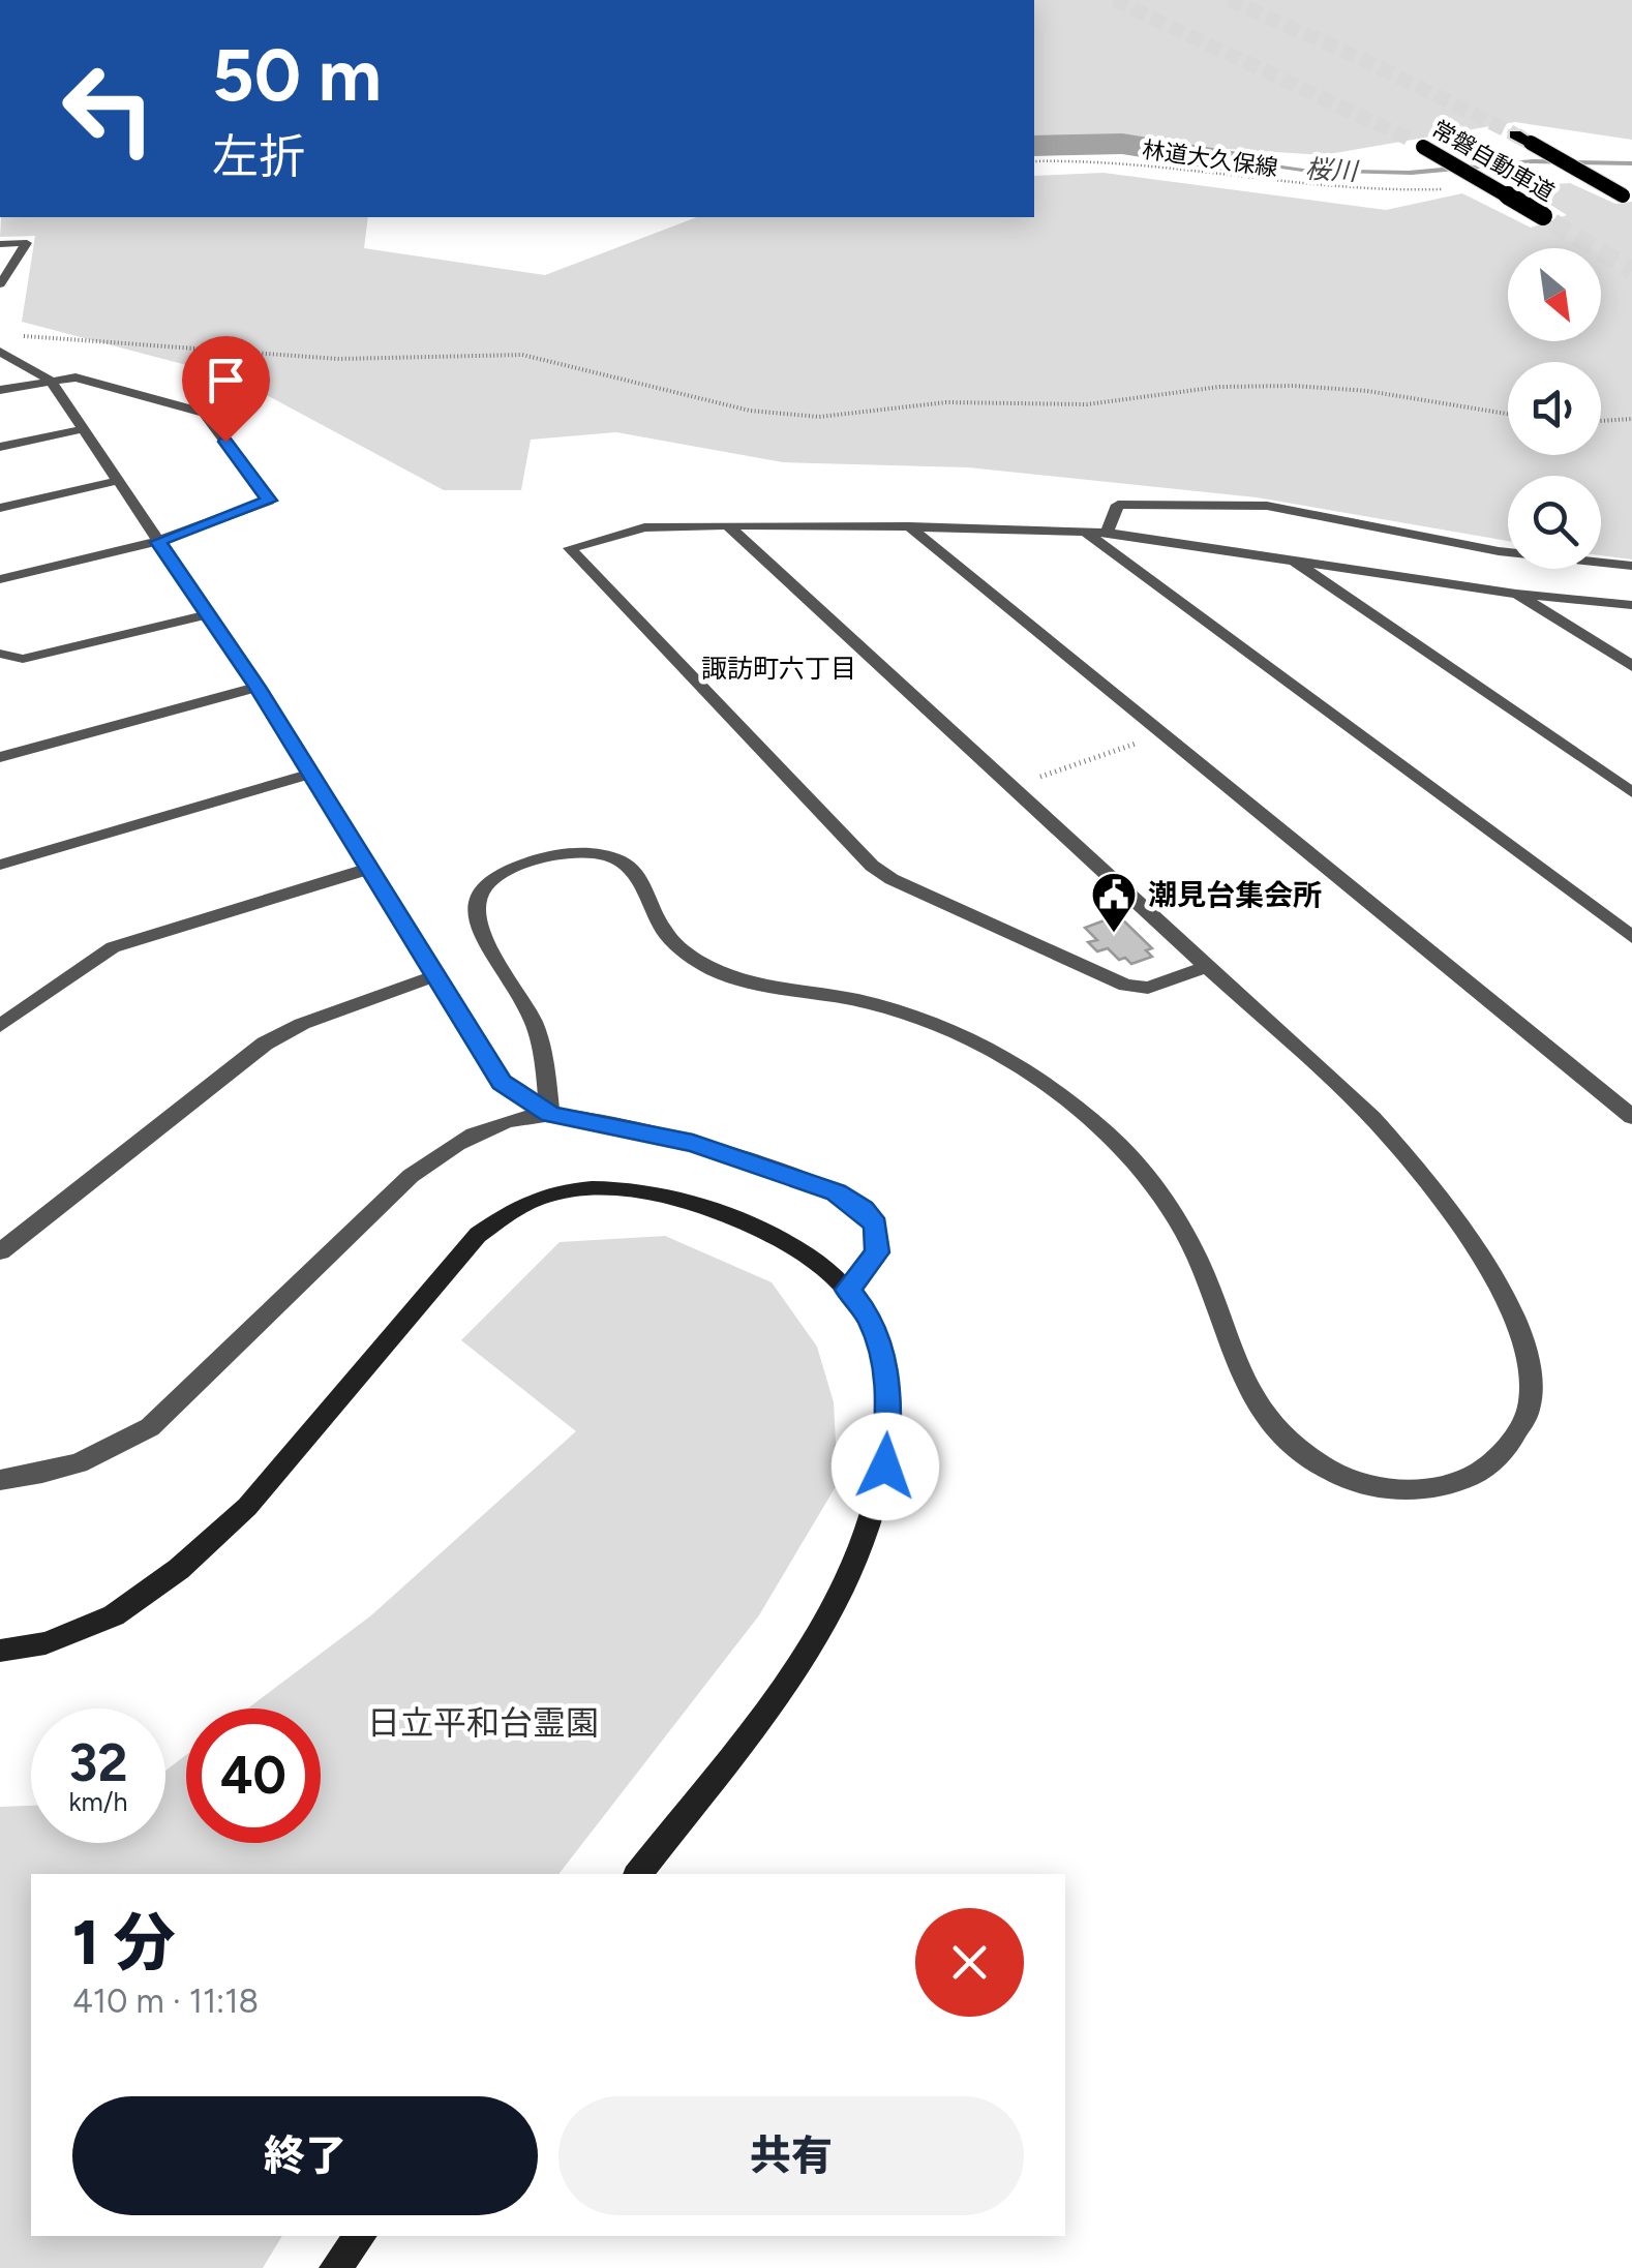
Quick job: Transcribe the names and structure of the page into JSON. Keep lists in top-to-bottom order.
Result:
{
  "streets": {
    "highway": ["常磐自動車道"],
    "path": ["林道大久保線"]
  },
  "districts": ["諏訪町六丁目"],
  "water": ["桜川"],
  "parks": ["日立平和台霊園"],
  "places": {
    "public building": ["潮見台集会所"]
  },
  "north": "bottom right",
  "page": {
    "turn": ["50 m", "左折"],
    "speed": "32 km/h",
    "limit": "40",
    "heading": ["1 分", "410 m · 11:18"],
    "buttons": ["終了", "共有"]
  }
}
